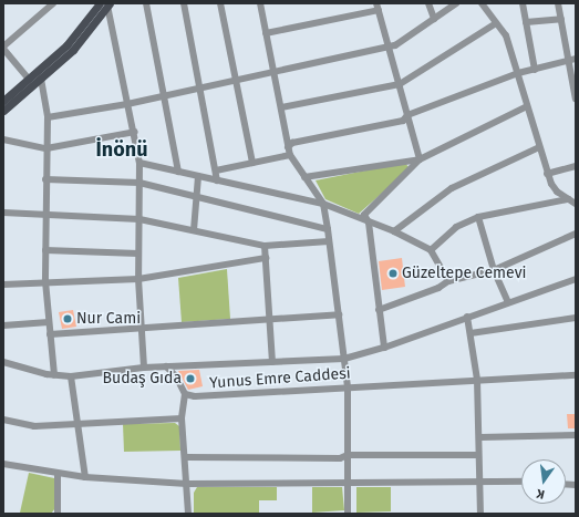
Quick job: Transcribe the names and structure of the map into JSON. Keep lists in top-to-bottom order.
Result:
{
  "streets": {
    "street": ["Yunus Emre Caddesi"]
  },
  "districts": ["İnönü"],
  "places": ["Güzeltepe Cemevi", "Nur Cami", "Budaş Gıda"],
  "north": "bottom"
}
